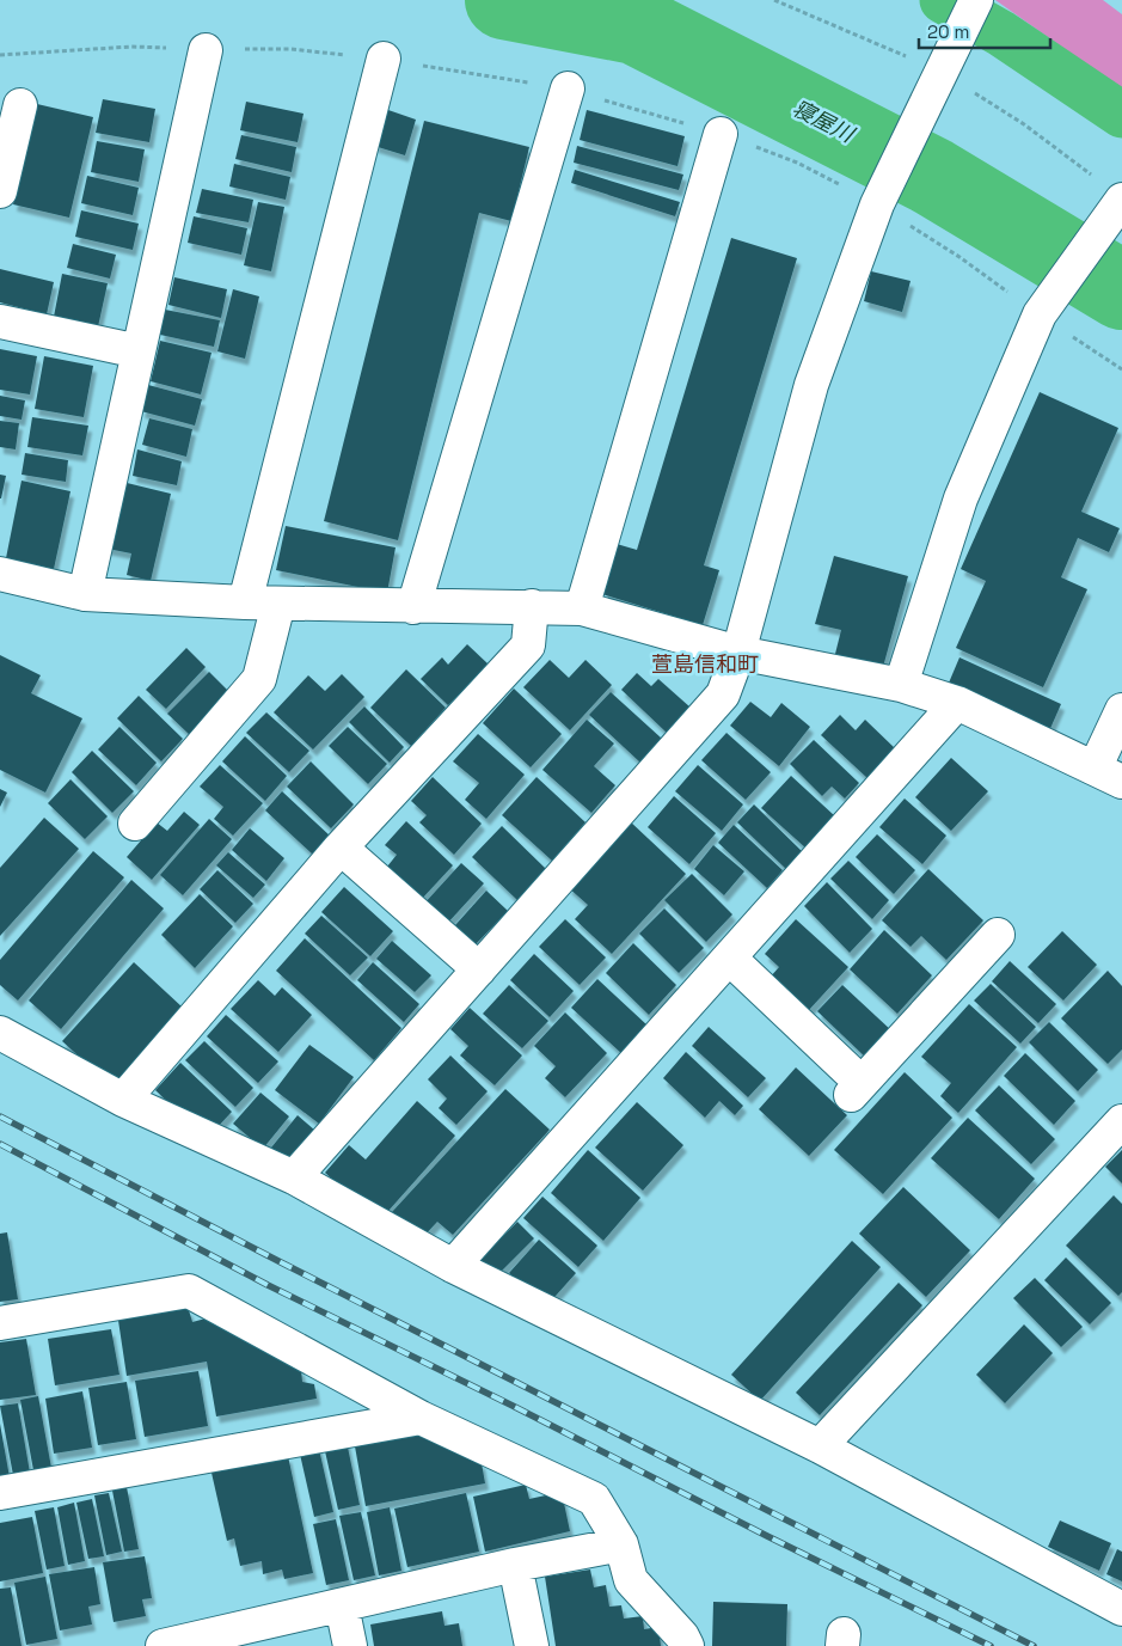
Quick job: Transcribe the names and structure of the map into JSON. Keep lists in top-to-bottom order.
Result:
{
  "districts": ["萱島信和町"],
  "water": ["寝屋川"],
  "scale_bar": "20 m"
}
